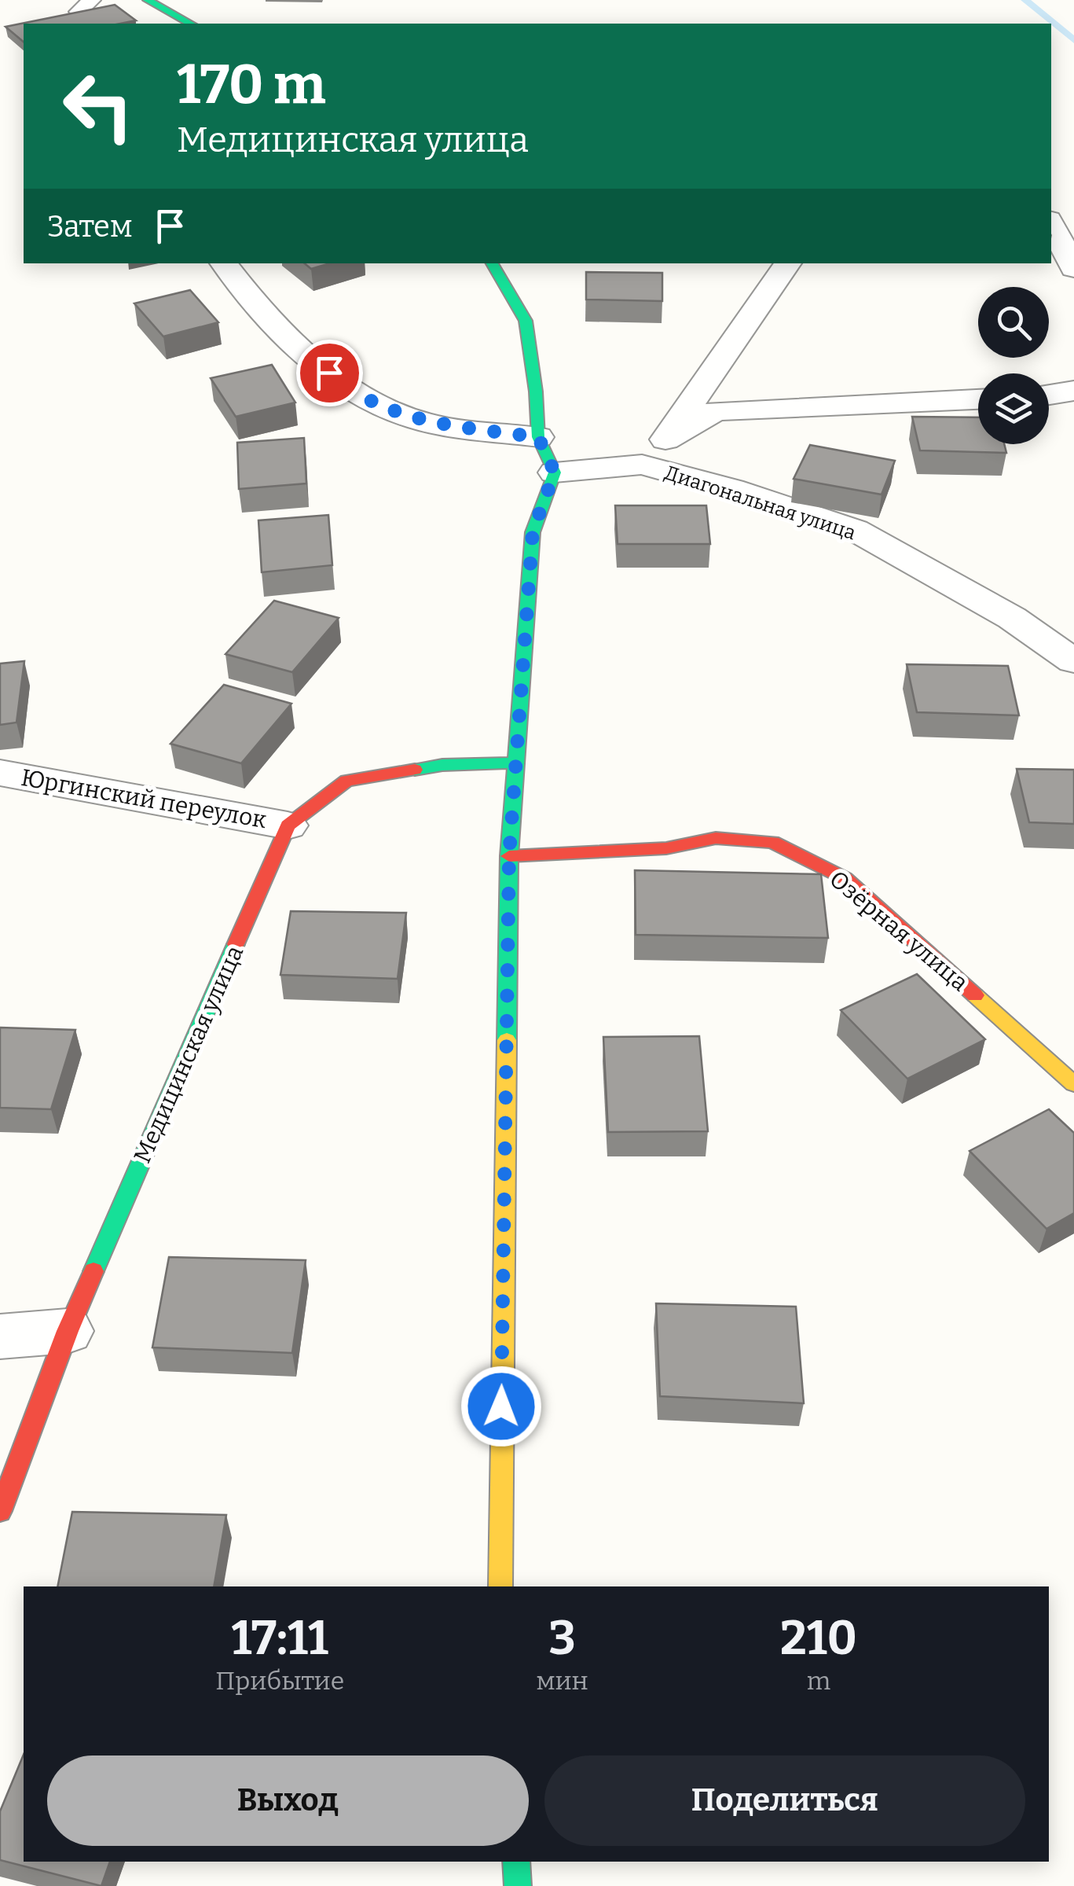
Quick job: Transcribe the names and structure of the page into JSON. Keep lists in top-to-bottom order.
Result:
{
  "streets": {
    "main road": ["Озёрная улица", "Медицинская улица"],
    "street": ["Диагональная улица", "Юргинский переулок"]
  },
  "crossings": [
    ["Юргинский переулок", "Медицинская улица"]
  ],
  "page": {
    "turn": ["170 m", "Медицинская улица"],
    "then": "Затем",
    "eta": [
      "17:11",
      "Прибытие",
      "3",
      "мин",
      "210",
      "m"
    ],
    "buttons": ["Выход", "Поделиться"]
  }
}
